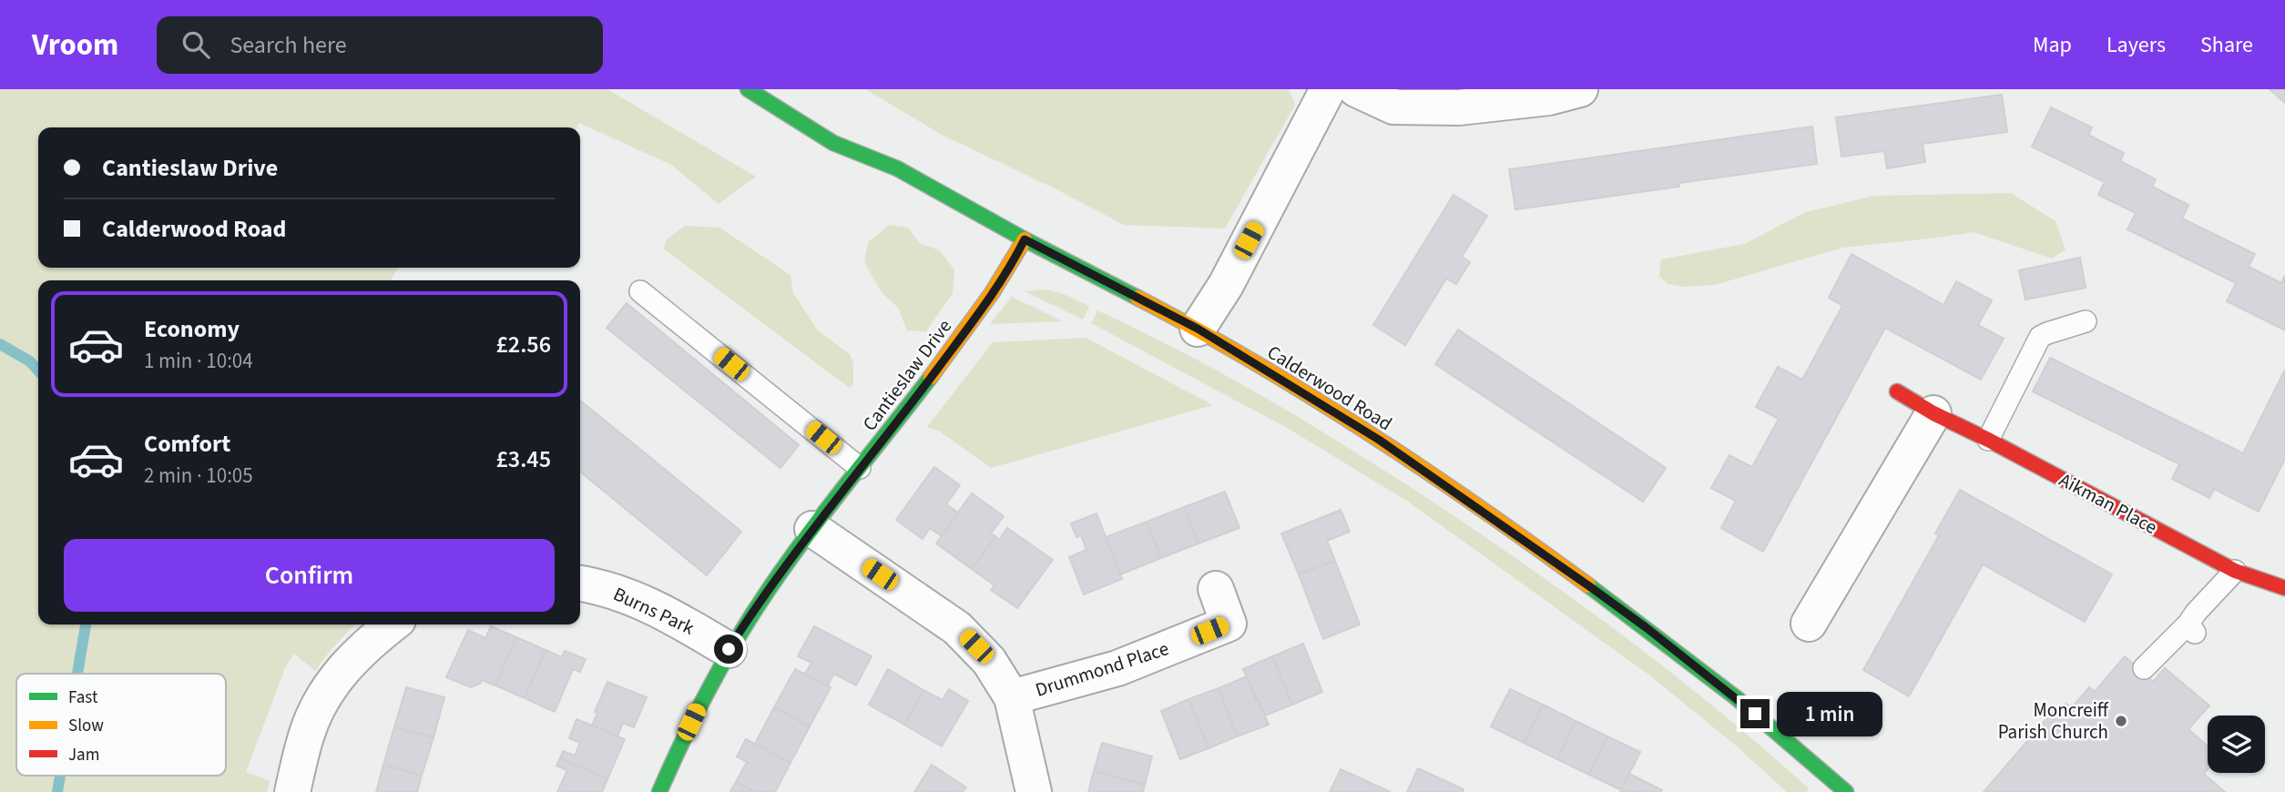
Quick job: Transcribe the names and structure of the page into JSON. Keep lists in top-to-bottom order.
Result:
{
  "streets": {
    "street": [
      "Cantieslaw Drive",
      "Calderwood Road",
      "Aikman Place",
      "Burns Park",
      "Drummond Place"
    ]
  },
  "crossings": [
    ["Cantieslaw Drive", "Calderwood Road"],
    ["Cantieslaw Drive", "Burns Park"]
  ],
  "places": ["Moncreiff Parish Church"],
  "legend": ["Fast", "Slow", "Jam"],
  "page": {
    "header": "Vroom",
    "search": "Search here",
    "nav": ["Map", "Layers", "Share"],
    "banner": ["Cantieslaw Drive", "Calderwood Road"],
    "list": [
      {
        "name": "Economy",
        "note": "1 min · 10:04",
        "value": "£2.56"
      },
      {
        "name": "Comfort",
        "note": "2 min · 10:05",
        "value": "£3.45"
      }
    ],
    "buttons": "Confirm",
    "bubble": "1 min"
  }
}
